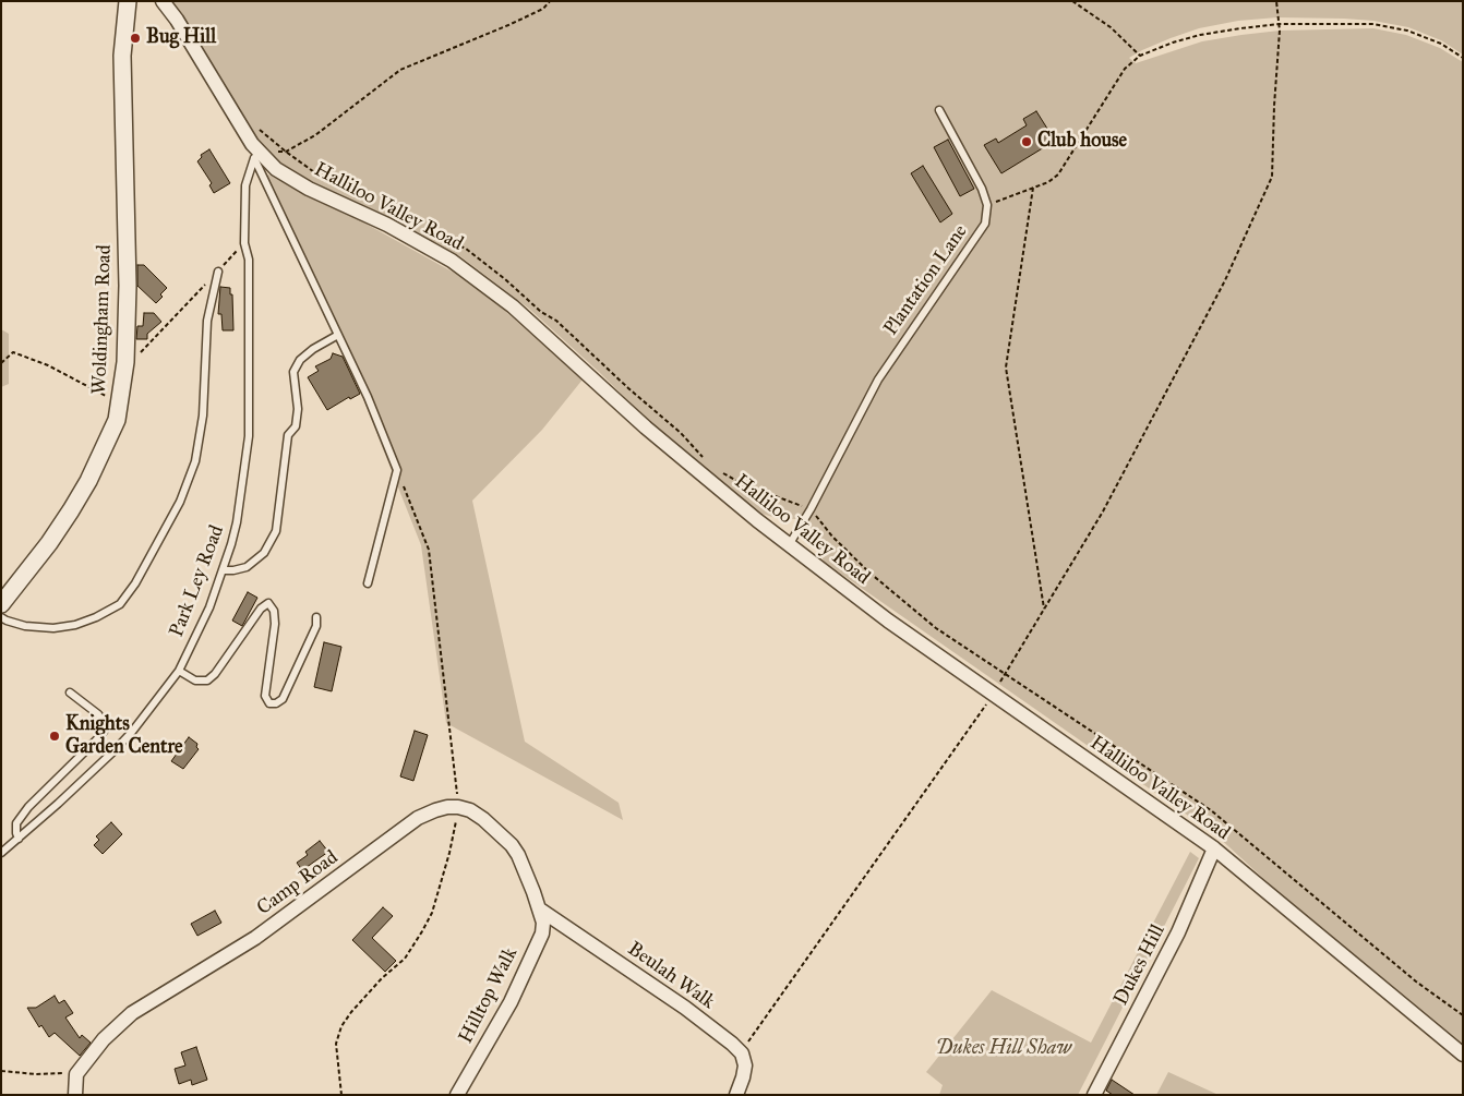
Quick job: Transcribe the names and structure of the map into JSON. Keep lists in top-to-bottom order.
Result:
{
  "streets": {
    "street": [
      "Halliloo Valley Road",
      "Woldingham Road",
      "Camp Road",
      "Dukes Hill",
      "Beulah Walk",
      "Hilltop Walk"
    ],
    "lane": ["Plantation Lane", "Park Ley Road"]
  },
  "crossings": [
    ["Halliloo Valley Road", "Plantation Lane"],
    ["Halliloo Valley Road", "Park Ley Road"],
    ["Halliloo Valley Road", "Dukes Hill"],
    ["Beulah Walk", "Hilltop Walk"]
  ],
  "parks": ["Dukes Hill Shaw"],
  "places": ["Bug Hill", "Club house", "Knights Garden Centre"]
}
